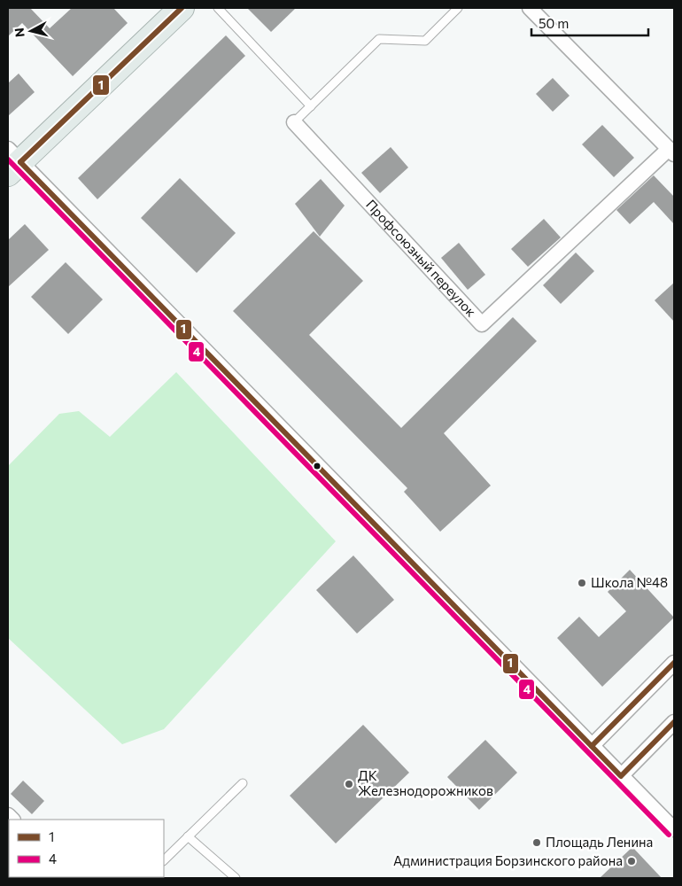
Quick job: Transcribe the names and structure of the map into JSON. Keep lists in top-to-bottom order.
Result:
{
  "streets": {
    "street": ["Профсоюзный переулок"]
  },
  "places": [
    "Школа №48",
    "ДК Железнодорожников",
    "Площадь Ленина",
    "Администрация Борзинского района"
  ],
  "lines": ["transit line 1", "transit line 4"],
  "legend": ["1", "4"],
  "scale_bar": "50 m",
  "north": "left"
}
